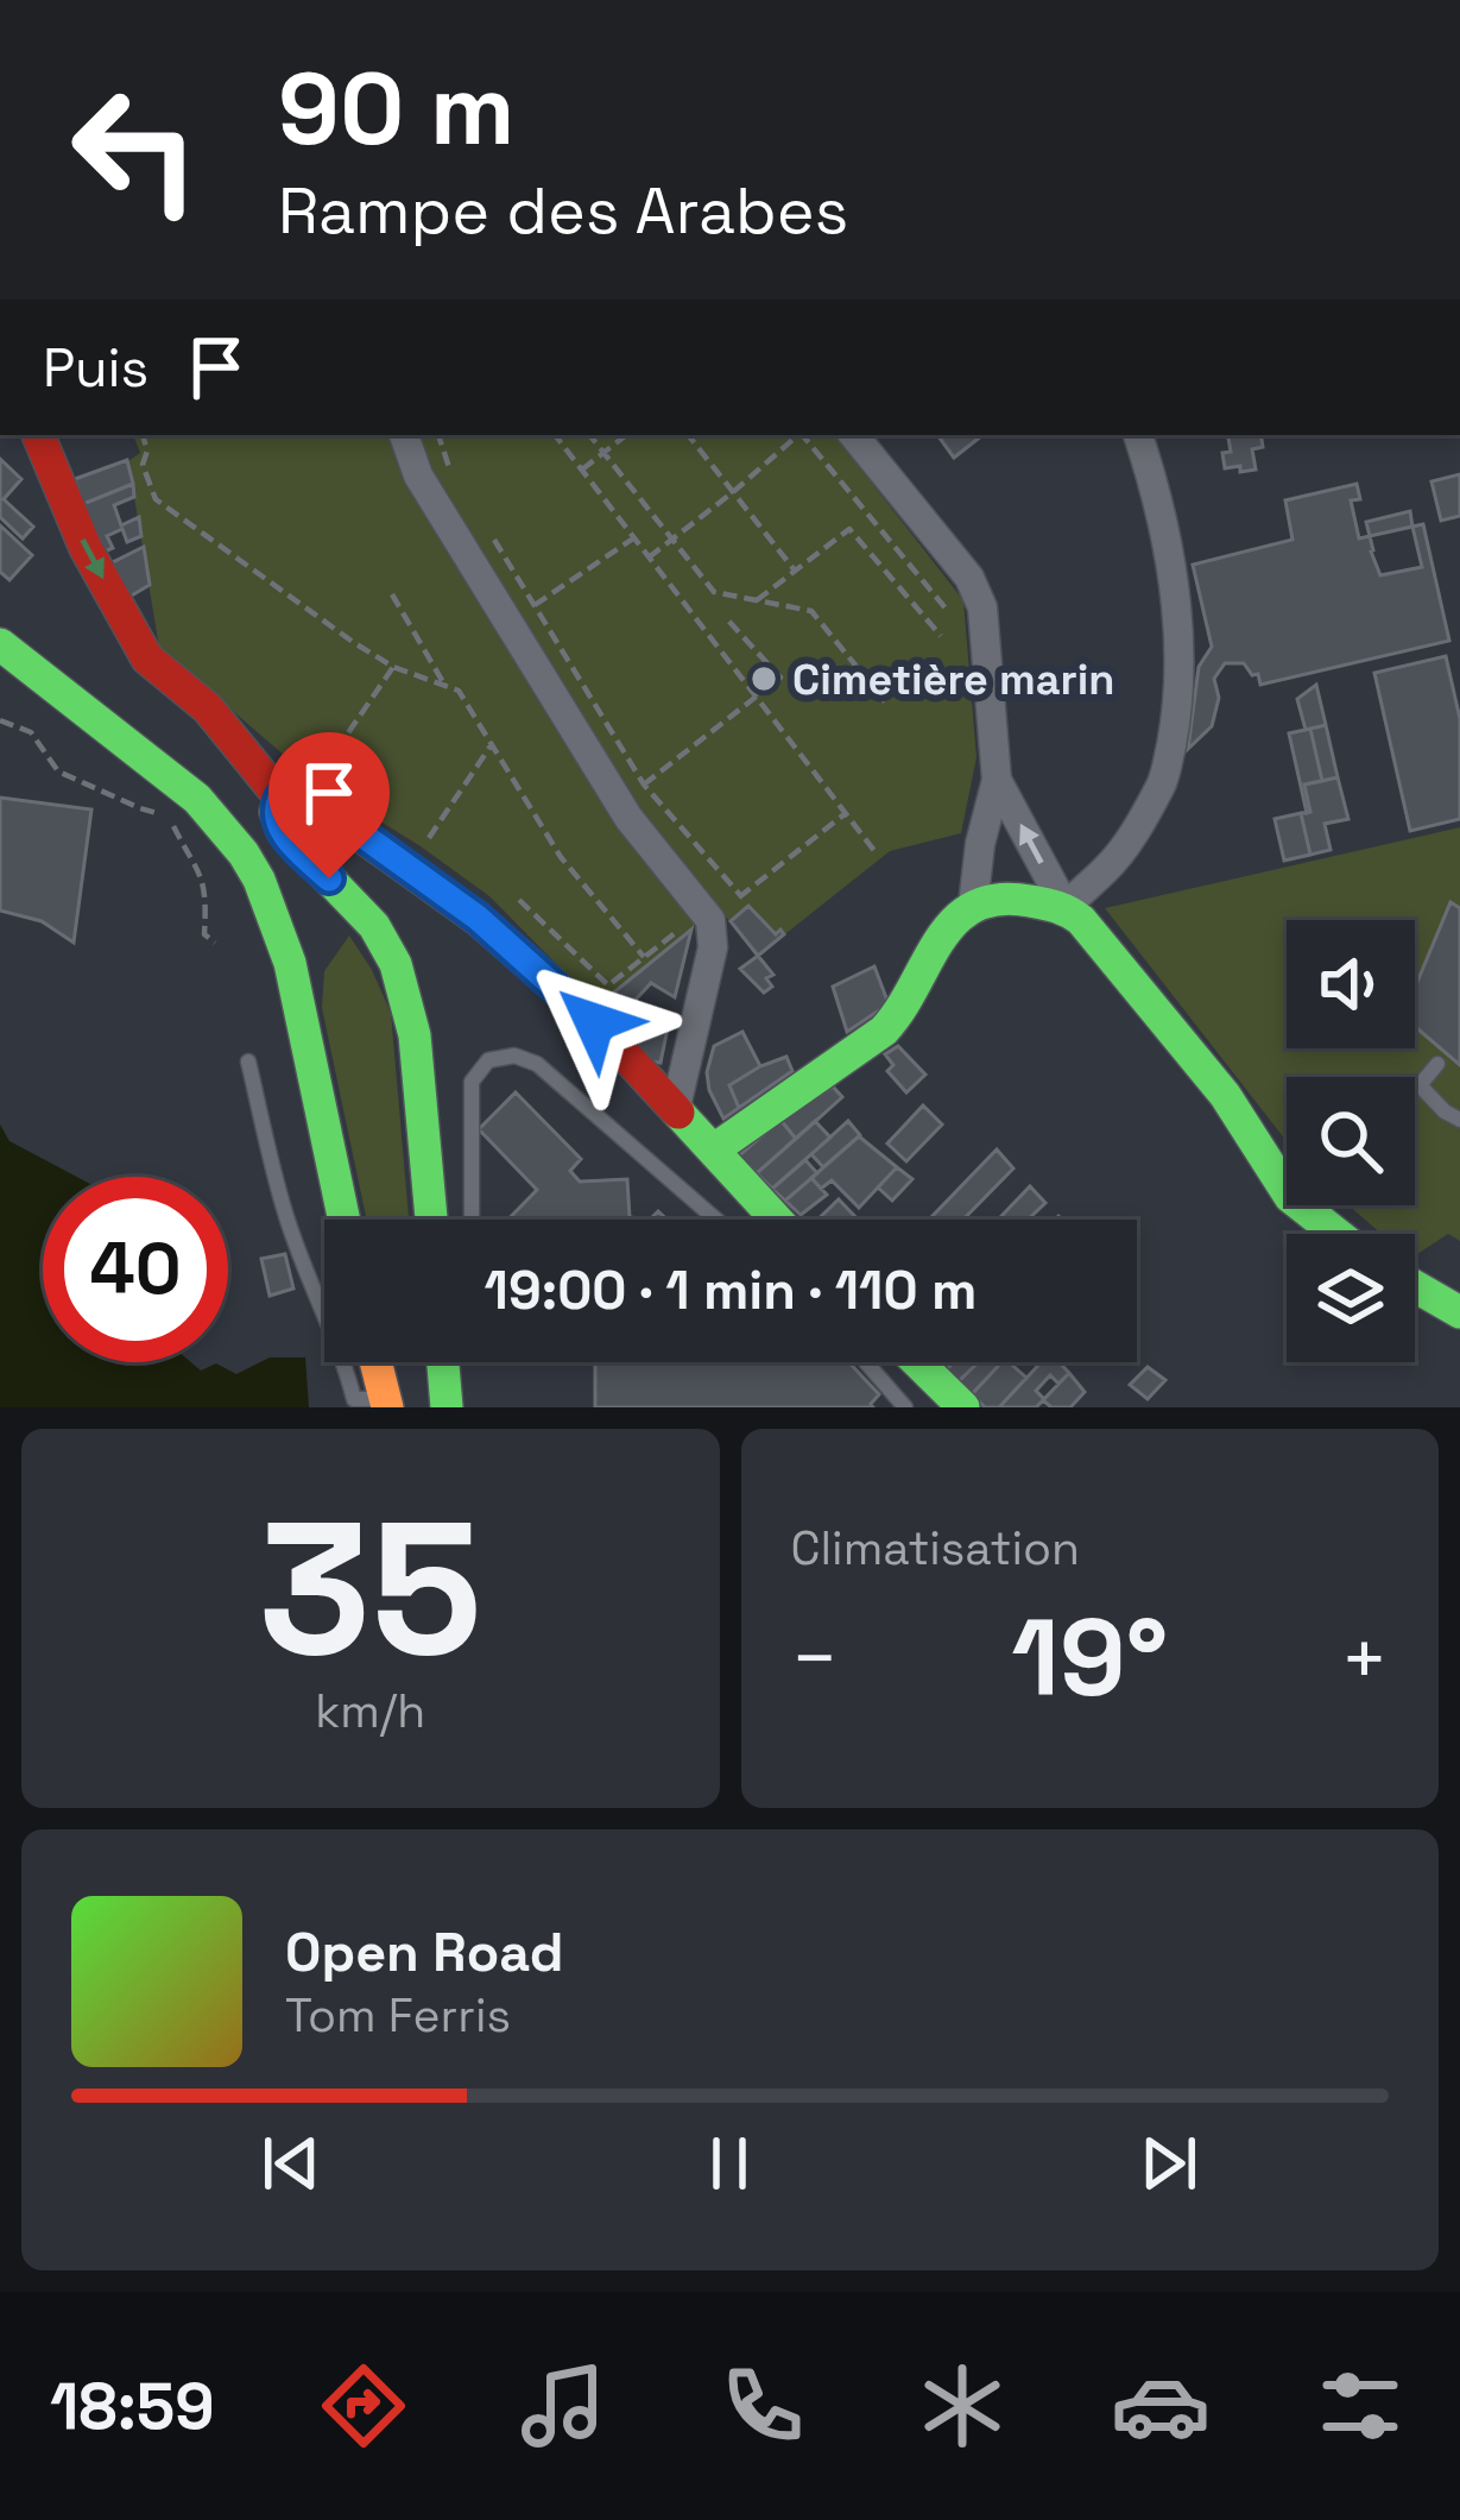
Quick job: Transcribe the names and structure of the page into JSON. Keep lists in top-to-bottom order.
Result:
{
  "places": ["Cimetière marin"],
  "page": {
    "turn": ["90 m", "Rampe des Arabes"],
    "then": "Puis",
    "limit": "40",
    "trip": "19:00 · 1 min · 110 m",
    "tile": [
      ["35", "km/h"],
      "Climatisation"
    ],
    "heat": ["−", "19°", "+"],
    "song": ["Open Road", "Tom Ferris"],
    "tabs": "18:59"
  }
}
